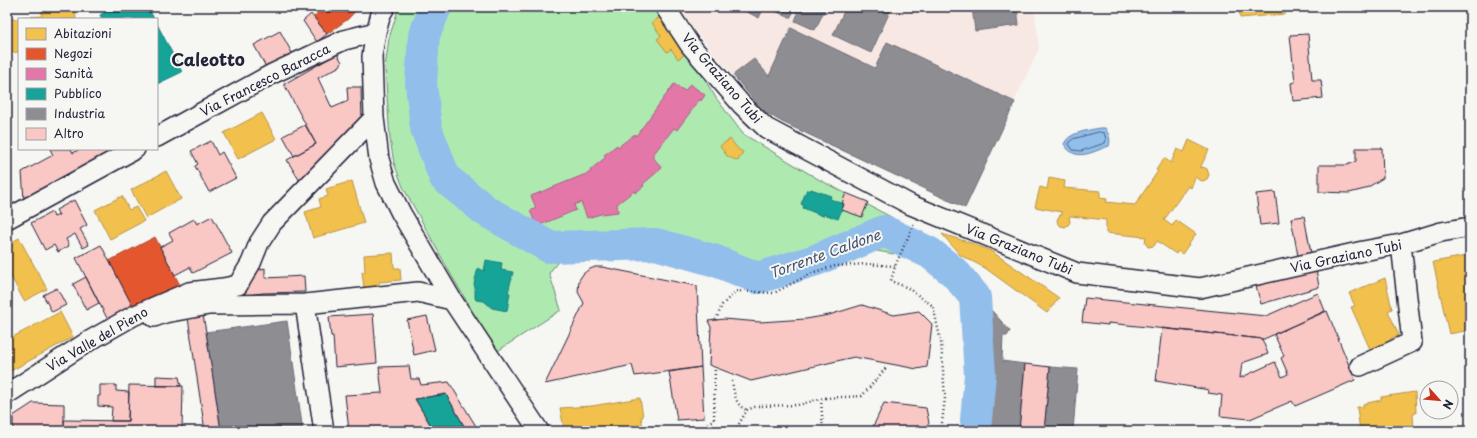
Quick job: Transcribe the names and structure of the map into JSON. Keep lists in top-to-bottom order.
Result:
{
  "streets": {
    "street": ["Via Graziano Tubi", "Via Francesco Baracca", "Via Valle del Pieno"]
  },
  "districts": ["Caleotto"],
  "water": ["Torrente Caldone"],
  "legend": [
    "Abitazioni",
    "Negozi",
    "Sanità",
    "Pubblico",
    "Industria",
    "Altro"
  ],
  "north": "bottom right"
}
